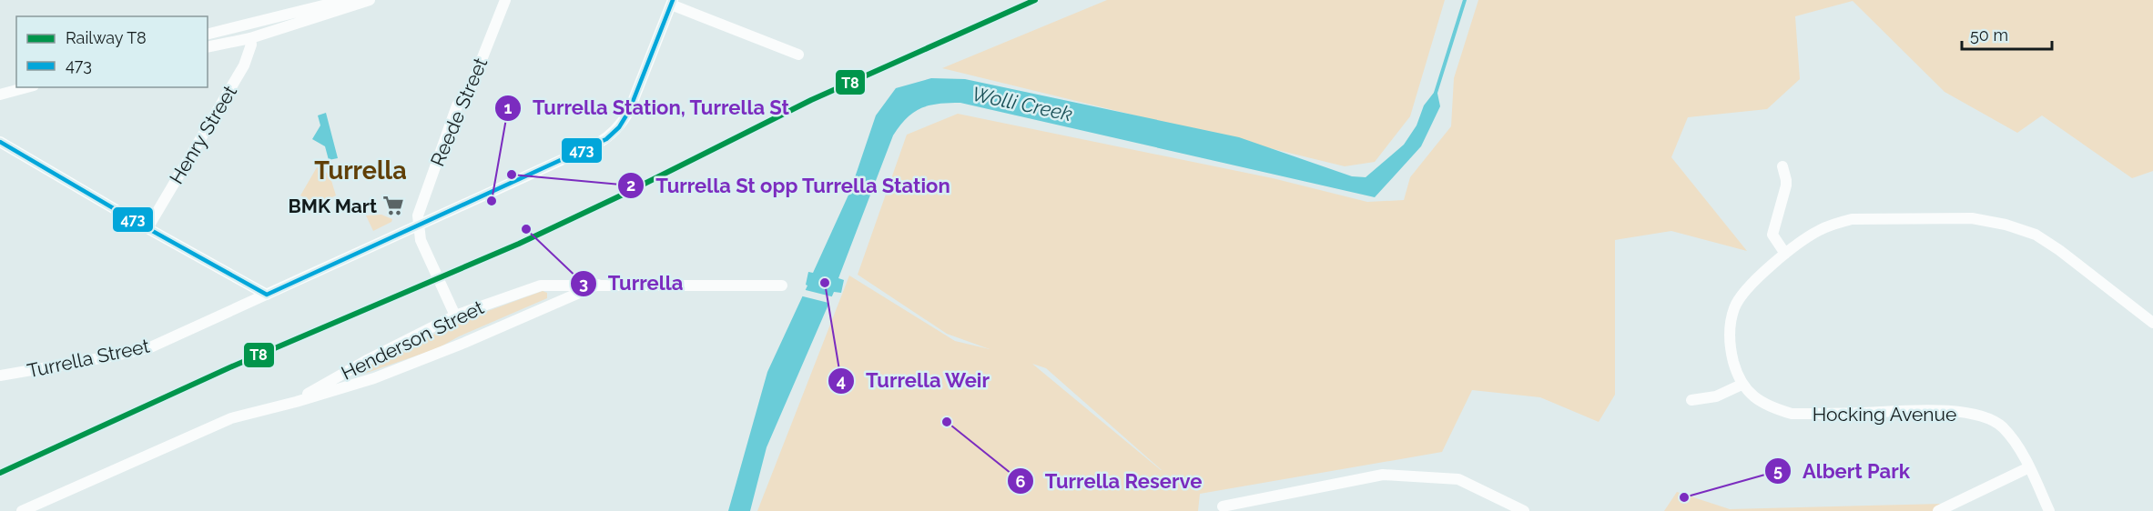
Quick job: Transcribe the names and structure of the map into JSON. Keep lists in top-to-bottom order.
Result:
{
  "streets": {
    "street": [
      "Reede Street",
      "Henry Street",
      "Henderson Street",
      "Turrella Street",
      "Hocking Avenue"
    ]
  },
  "crossings": [
    ["Reede Street", "Henderson Street"],
    ["Reede Street", "Turrella Street"]
  ],
  "districts": ["Turrella"],
  "water": ["Wolli Creek"],
  "places": {
    "other": [
      "Turrella St opp Turrella Station",
      "Turrella Station, Turrella St",
      "Turrella",
      "Turrella Weir",
      "Turrella Reserve",
      "Albert Park"
    ],
    "supermarket": ["BMK Mart"]
  },
  "lines": ["rail line T8", "transit line 473"],
  "legend": ["Railway T8", "473"],
  "scale_bar": "50 m"
}
